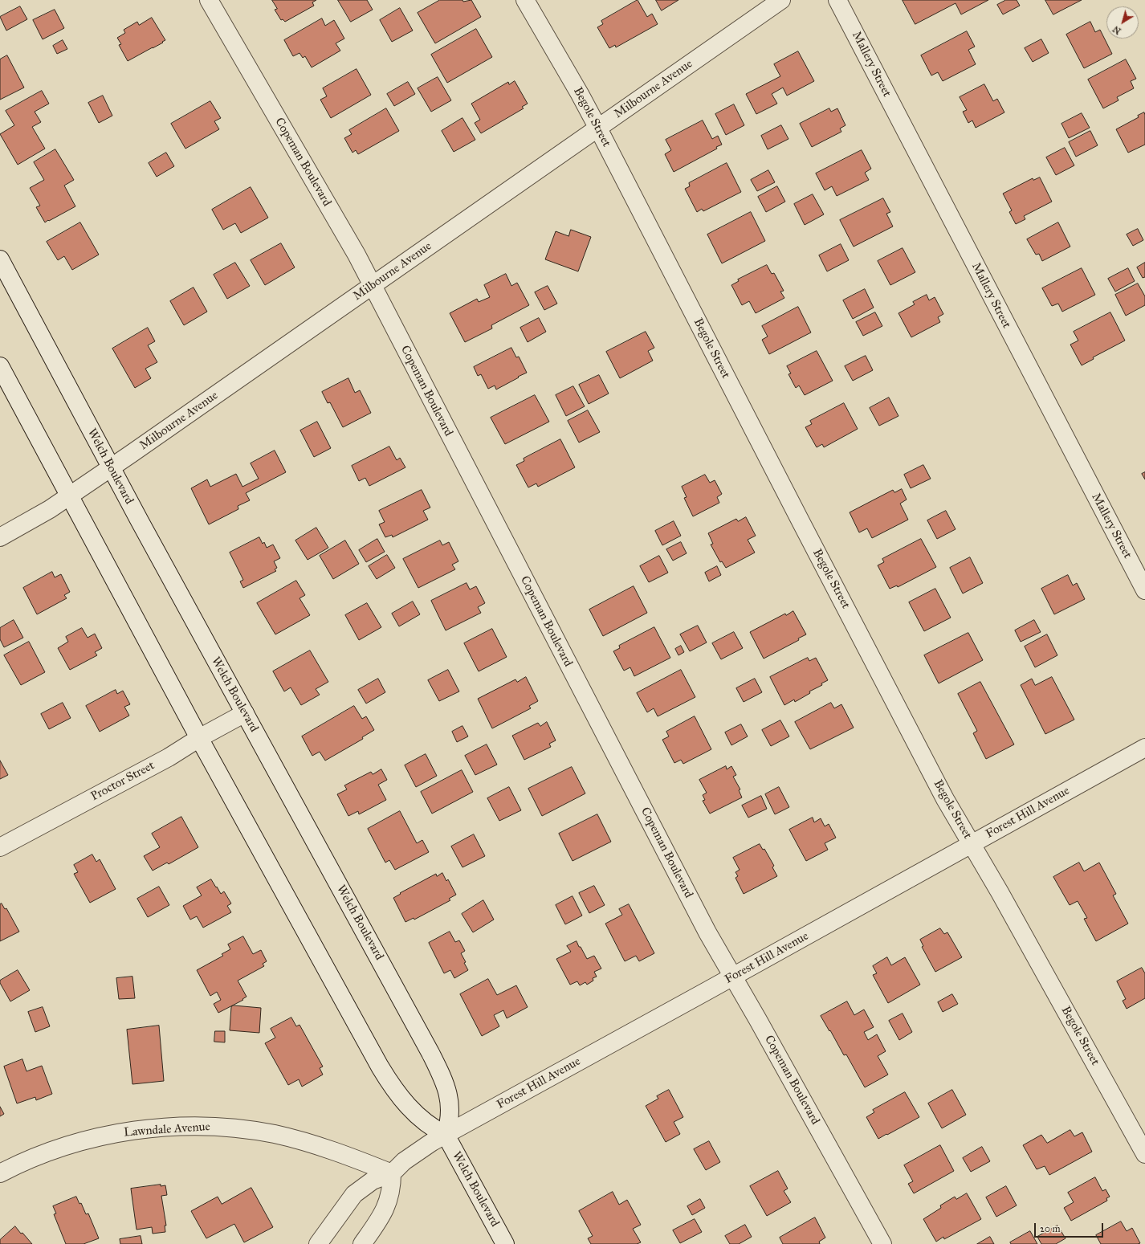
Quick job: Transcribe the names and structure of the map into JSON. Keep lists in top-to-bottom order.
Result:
{
  "streets": {
    "street": [
      "Mallery Street",
      "Milbourne Avenue",
      "Begole Street",
      "Copeman Boulevard",
      "Welch Boulevard",
      "Proctor Street",
      "Forest Hill Avenue",
      "Lawndale Avenue"
    ]
  },
  "crossings": [
    ["Milbourne Avenue", "Begole Street"],
    ["Milbourne Avenue", "Copeman Boulevard"],
    ["Milbourne Avenue", "Welch Boulevard"],
    ["Begole Street", "Forest Hill Avenue"],
    ["Copeman Boulevard", "Forest Hill Avenue"],
    ["Welch Boulevard", "Proctor Street"],
    ["Welch Boulevard", "Forest Hill Avenue"],
    ["Forest Hill Avenue", "Lawndale Avenue"]
  ],
  "scale_bar": "20 m",
  "north": "bottom left"
}
